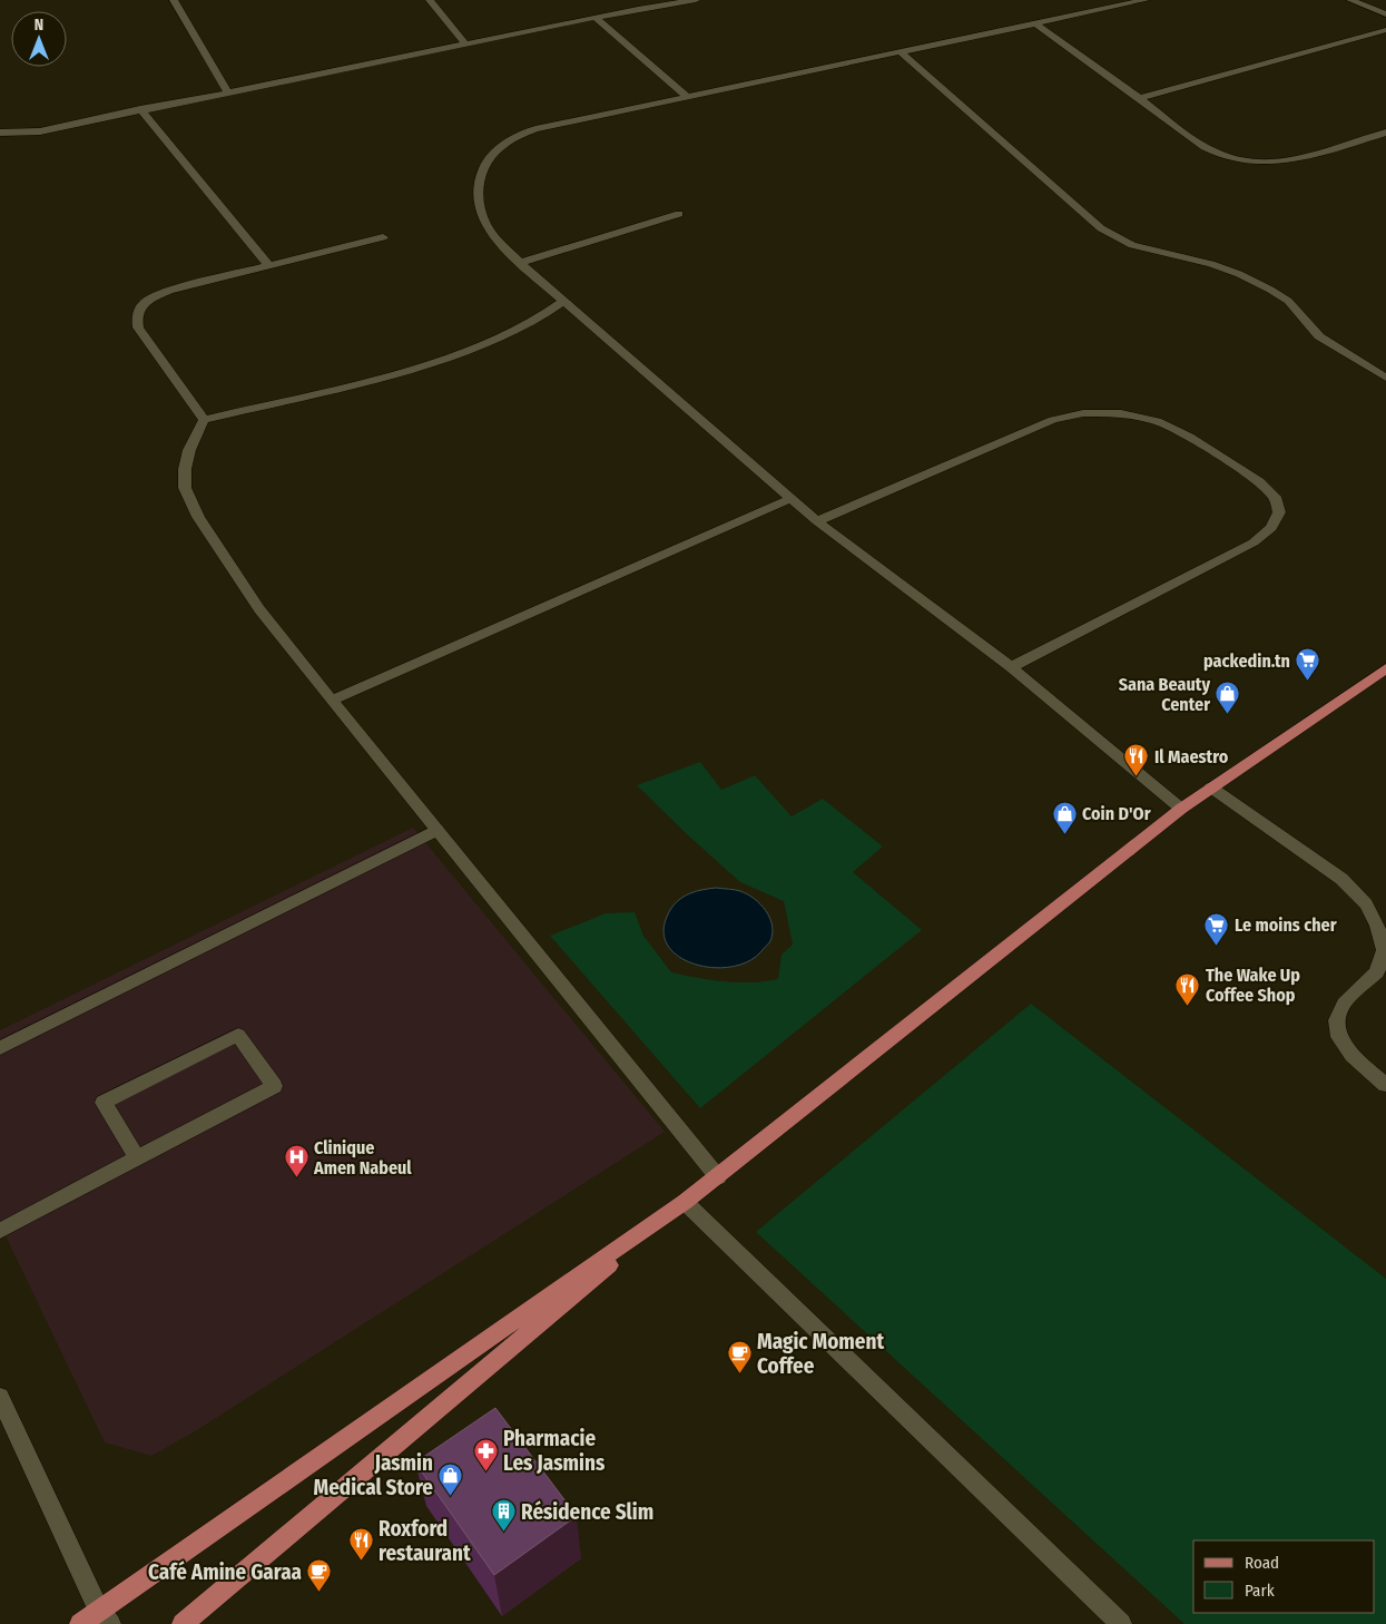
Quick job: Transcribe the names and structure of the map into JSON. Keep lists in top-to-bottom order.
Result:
{
  "places": {
    "supermarket": ["packedin.tn", "Le moins cher"],
    "shop": ["Sana Beauty Center", "Coin D'Or", "Jasmin Medical Store"],
    "restaurant": ["Il Maestro", "The Wake Up Coffee Shop", "Roxford restaurant"],
    "hospital": ["Clinique Amen Nabeul"],
    "cafe": ["Magic Moment Coffee", "Café Amine Garaa"],
    "pharmacy": ["Pharmacie Les Jasmins"],
    "building": ["Résidence Slim"]
  },
  "legend": ["Road", "Park"],
  "north": "top"
}
